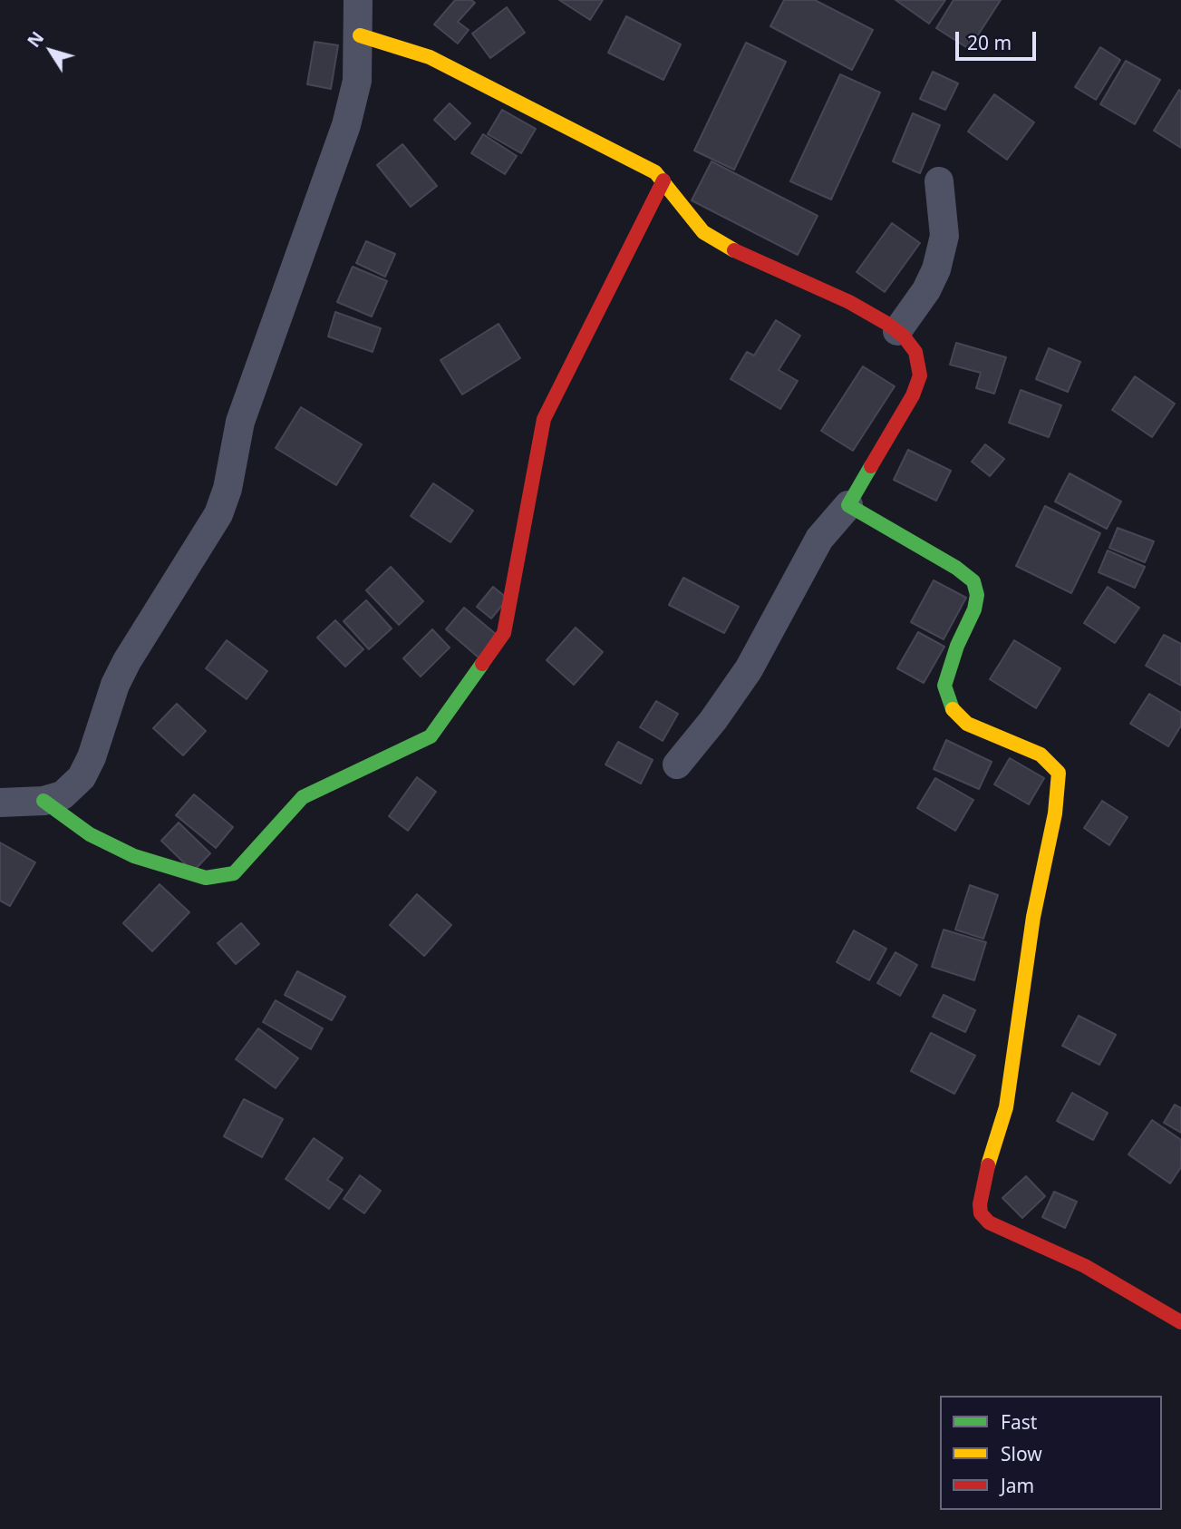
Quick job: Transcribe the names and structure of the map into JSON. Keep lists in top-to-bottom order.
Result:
{
  "legend": ["Fast", "Slow", "Jam"],
  "scale_bar": "20 m",
  "north": "top left"
}
